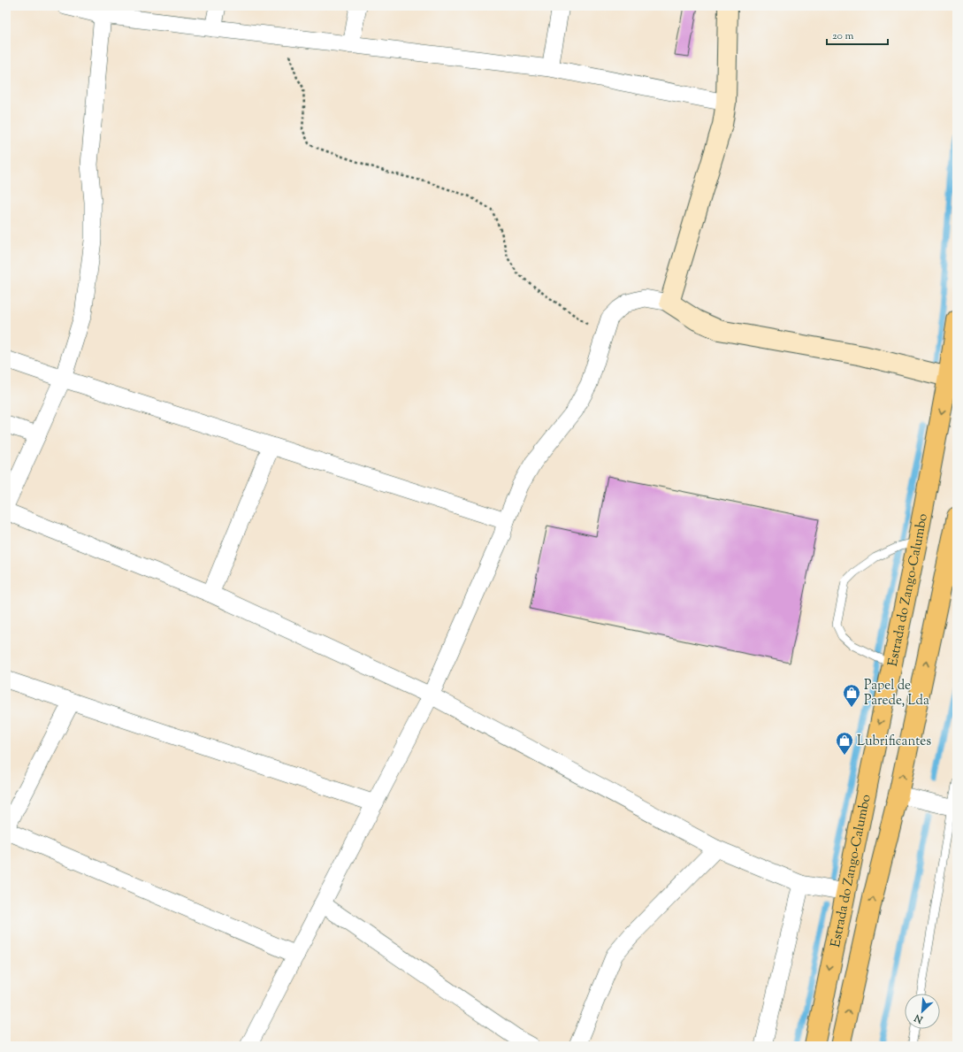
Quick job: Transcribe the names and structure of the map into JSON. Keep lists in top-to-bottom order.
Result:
{
  "streets": {
    "main road": ["Estrada do Zango-Calumbo"]
  },
  "places": {
    "shop": ["Papel de Parede, Lda", "Lubrificantes"]
  },
  "scale_bar": "20 m",
  "north": "bottom left"
}
